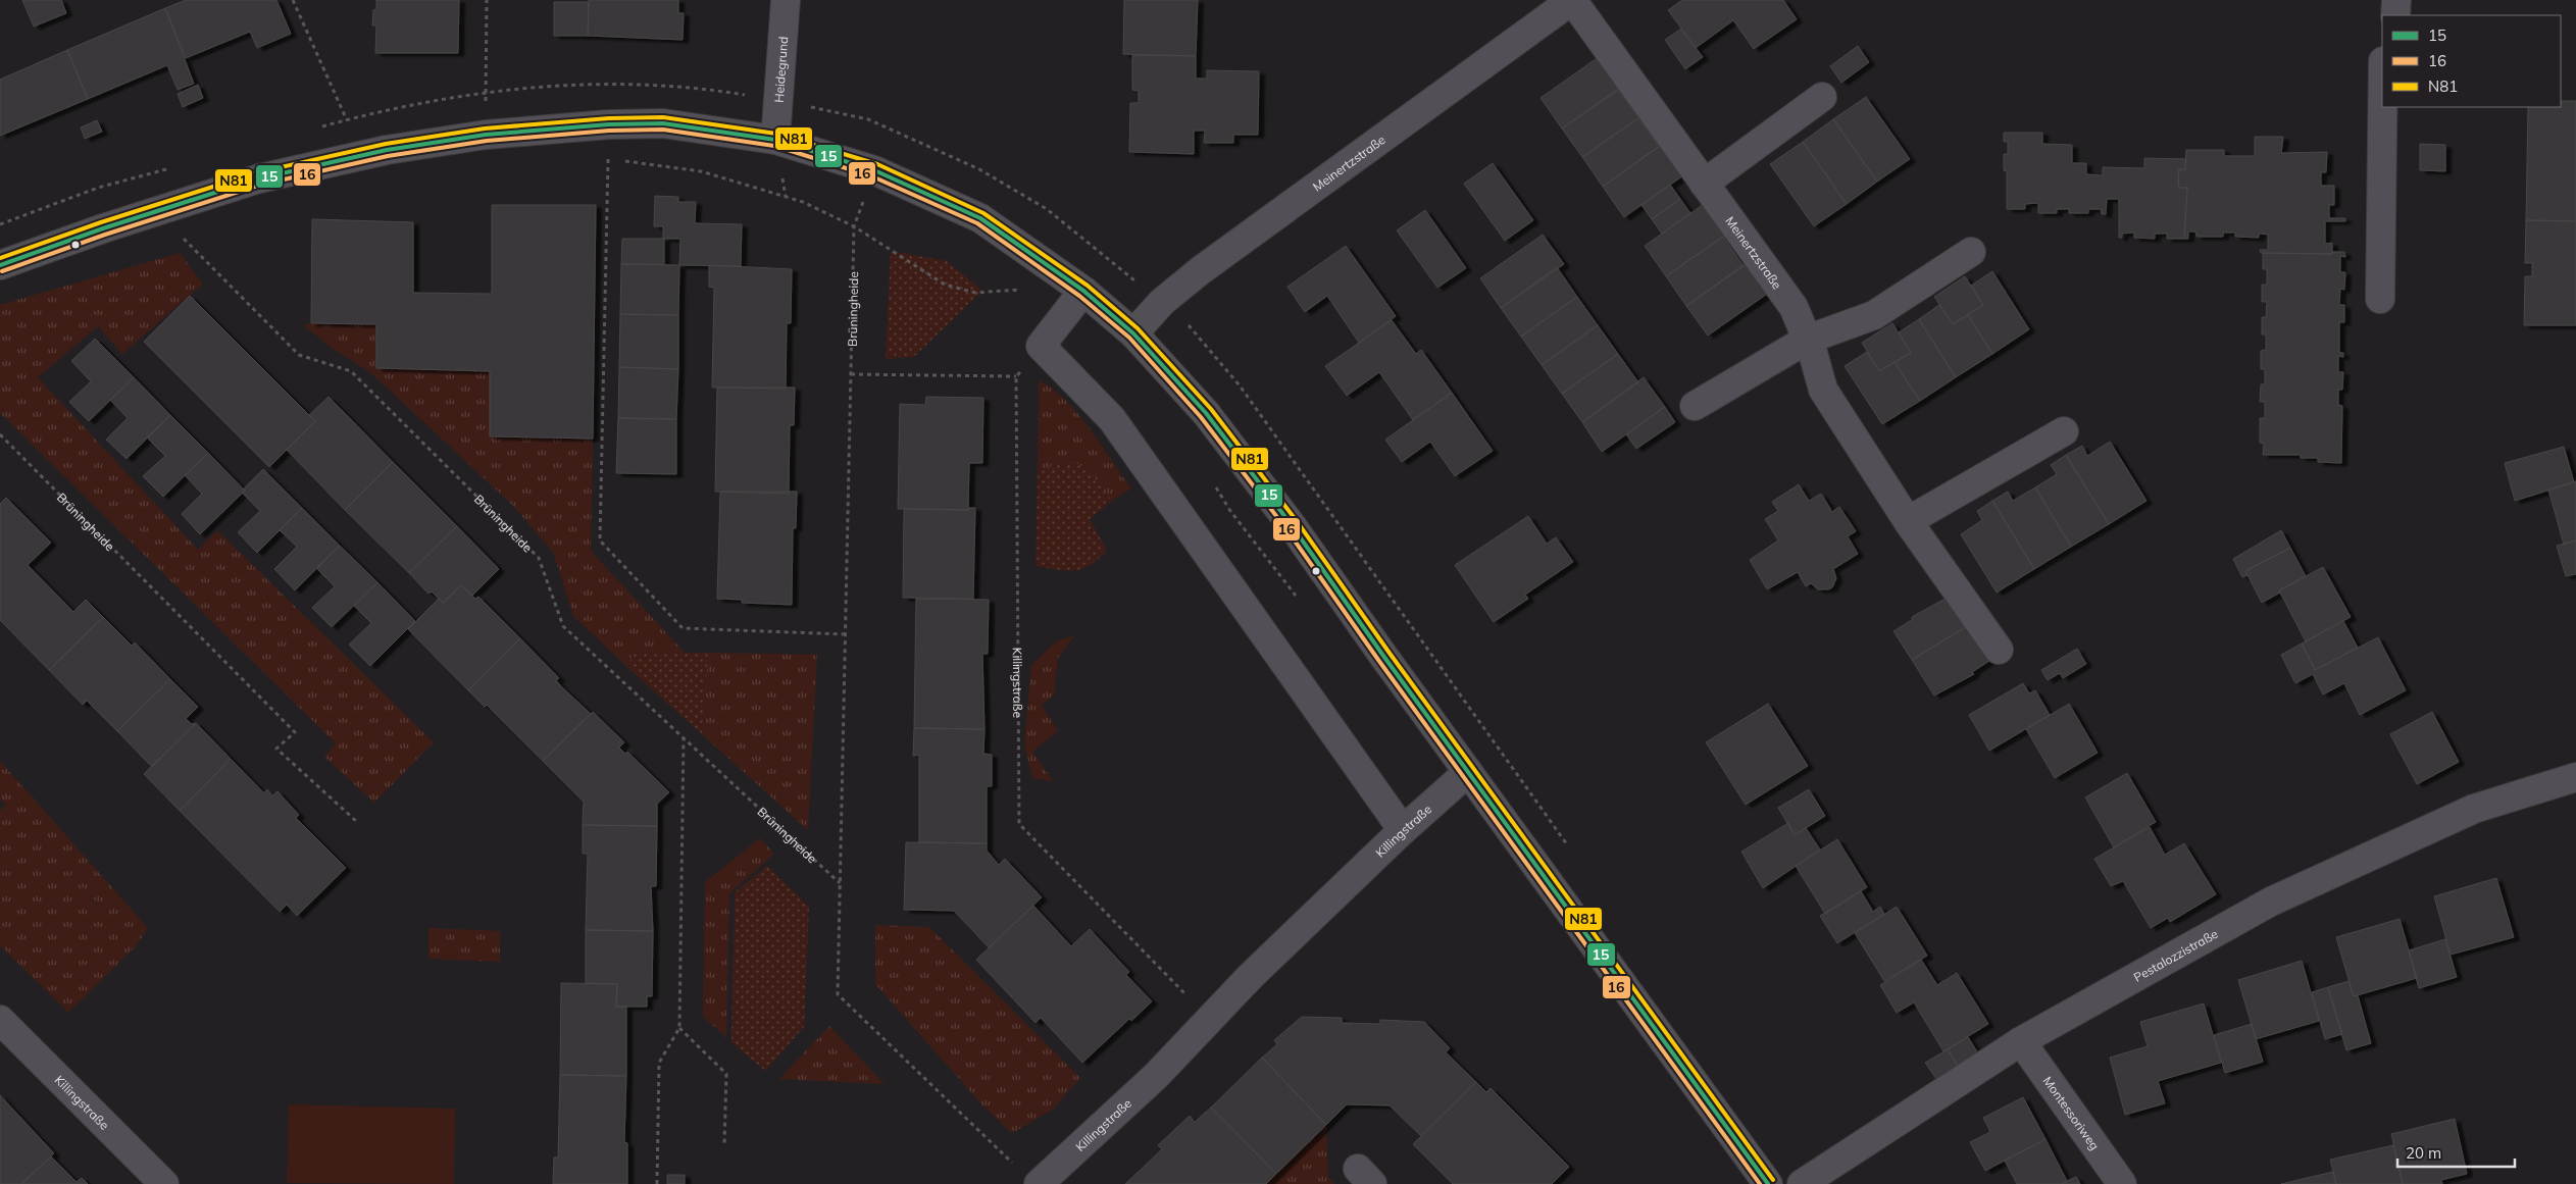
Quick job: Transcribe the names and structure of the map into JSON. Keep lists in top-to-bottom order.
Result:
{
  "streets": {
    "street": [
      "Heidegrund",
      "Meinertzstraße",
      "Killingstraße",
      "Pestalozzistraße",
      "Montessoriweg"
    ],
    "path": ["Brüningheide"]
  },
  "crossings": [
    ["Pestalozzistraße", "Montessoriweg"]
  ],
  "lines": ["transit line N81", "transit line 15", "transit line 16"],
  "legend": ["15", "16", "N81"],
  "scale_bar": "20 m"
}
